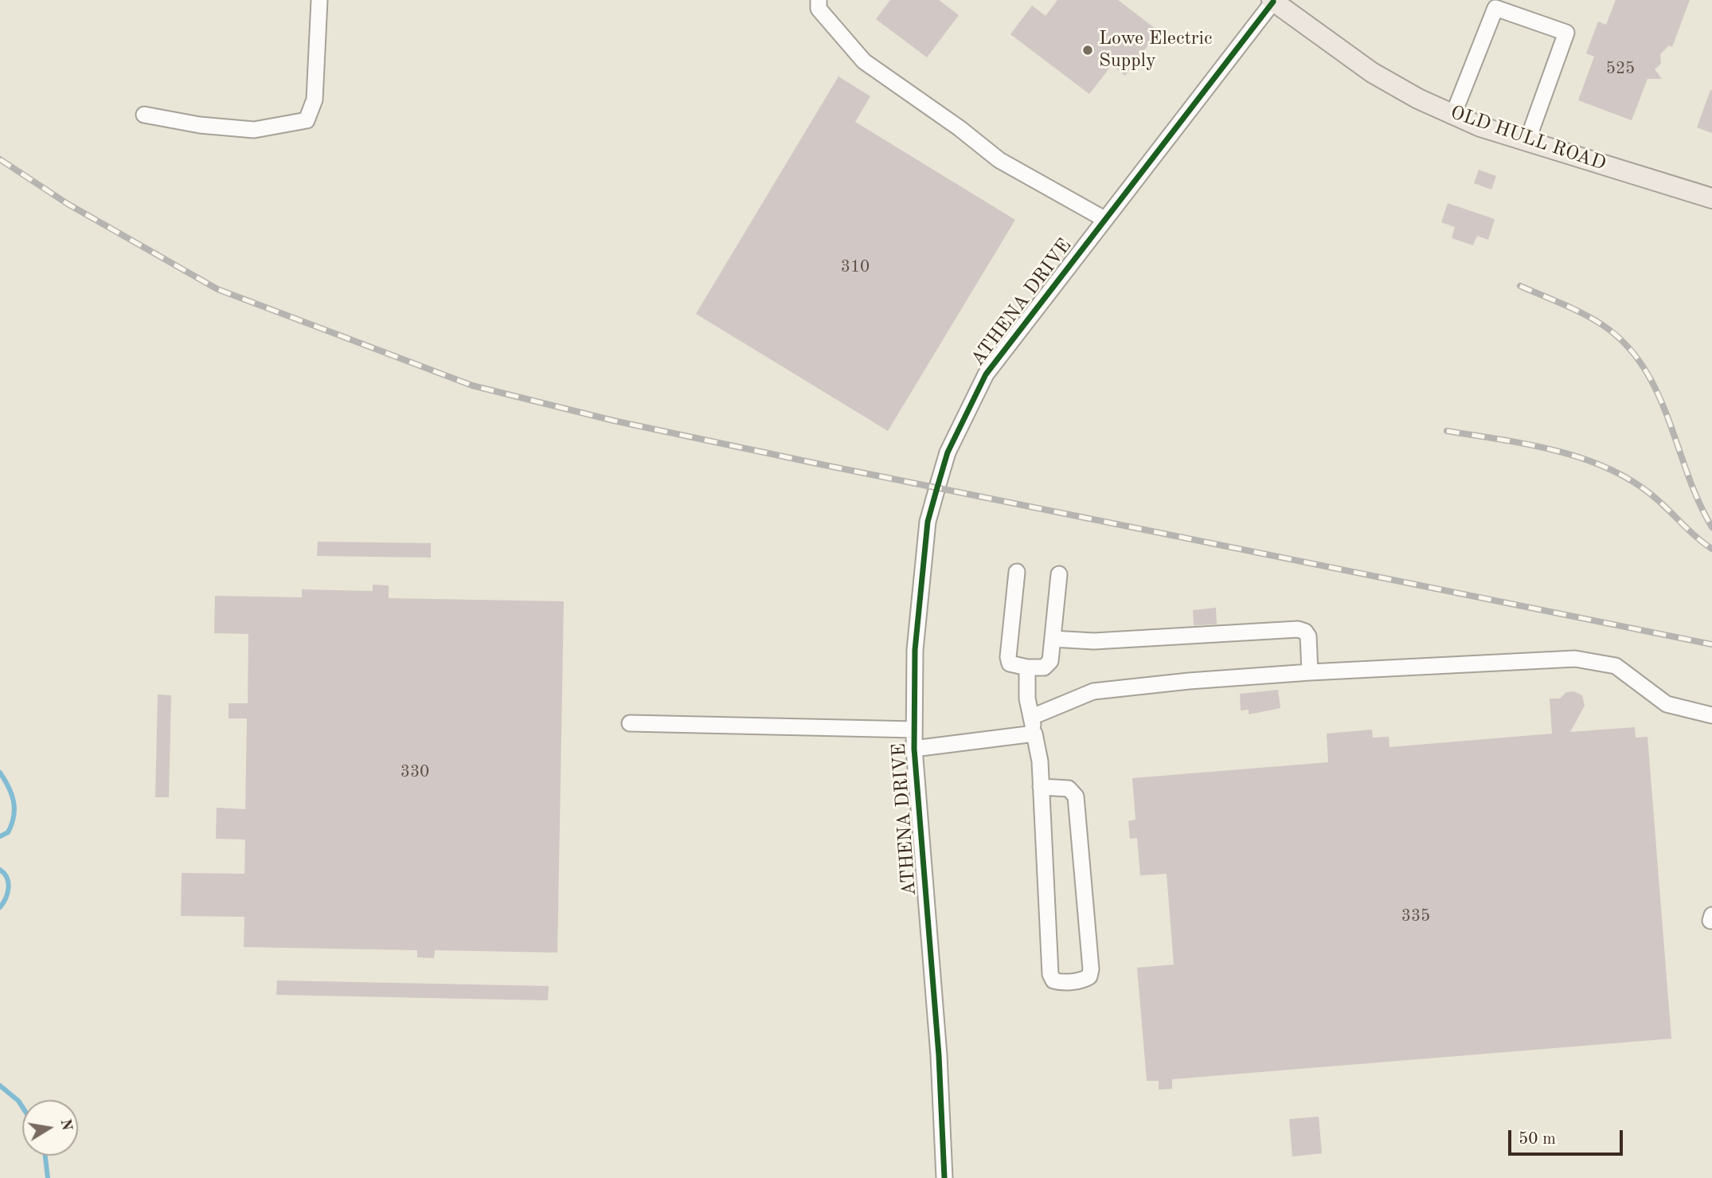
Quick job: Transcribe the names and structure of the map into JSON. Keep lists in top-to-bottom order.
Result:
{
  "streets": {
    "main road": ["OLD HULL ROAD"],
    "street": ["ATHENA DRIVE"]
  },
  "crossings": [
    ["OLD HULL ROAD", "ATHENA DRIVE"]
  ],
  "places": ["Lowe Electric Supply"],
  "house_numbers": [
    "525",
    "310",
    "330",
    "335"
  ],
  "scale_bar": "50 m",
  "north": "right"
}
